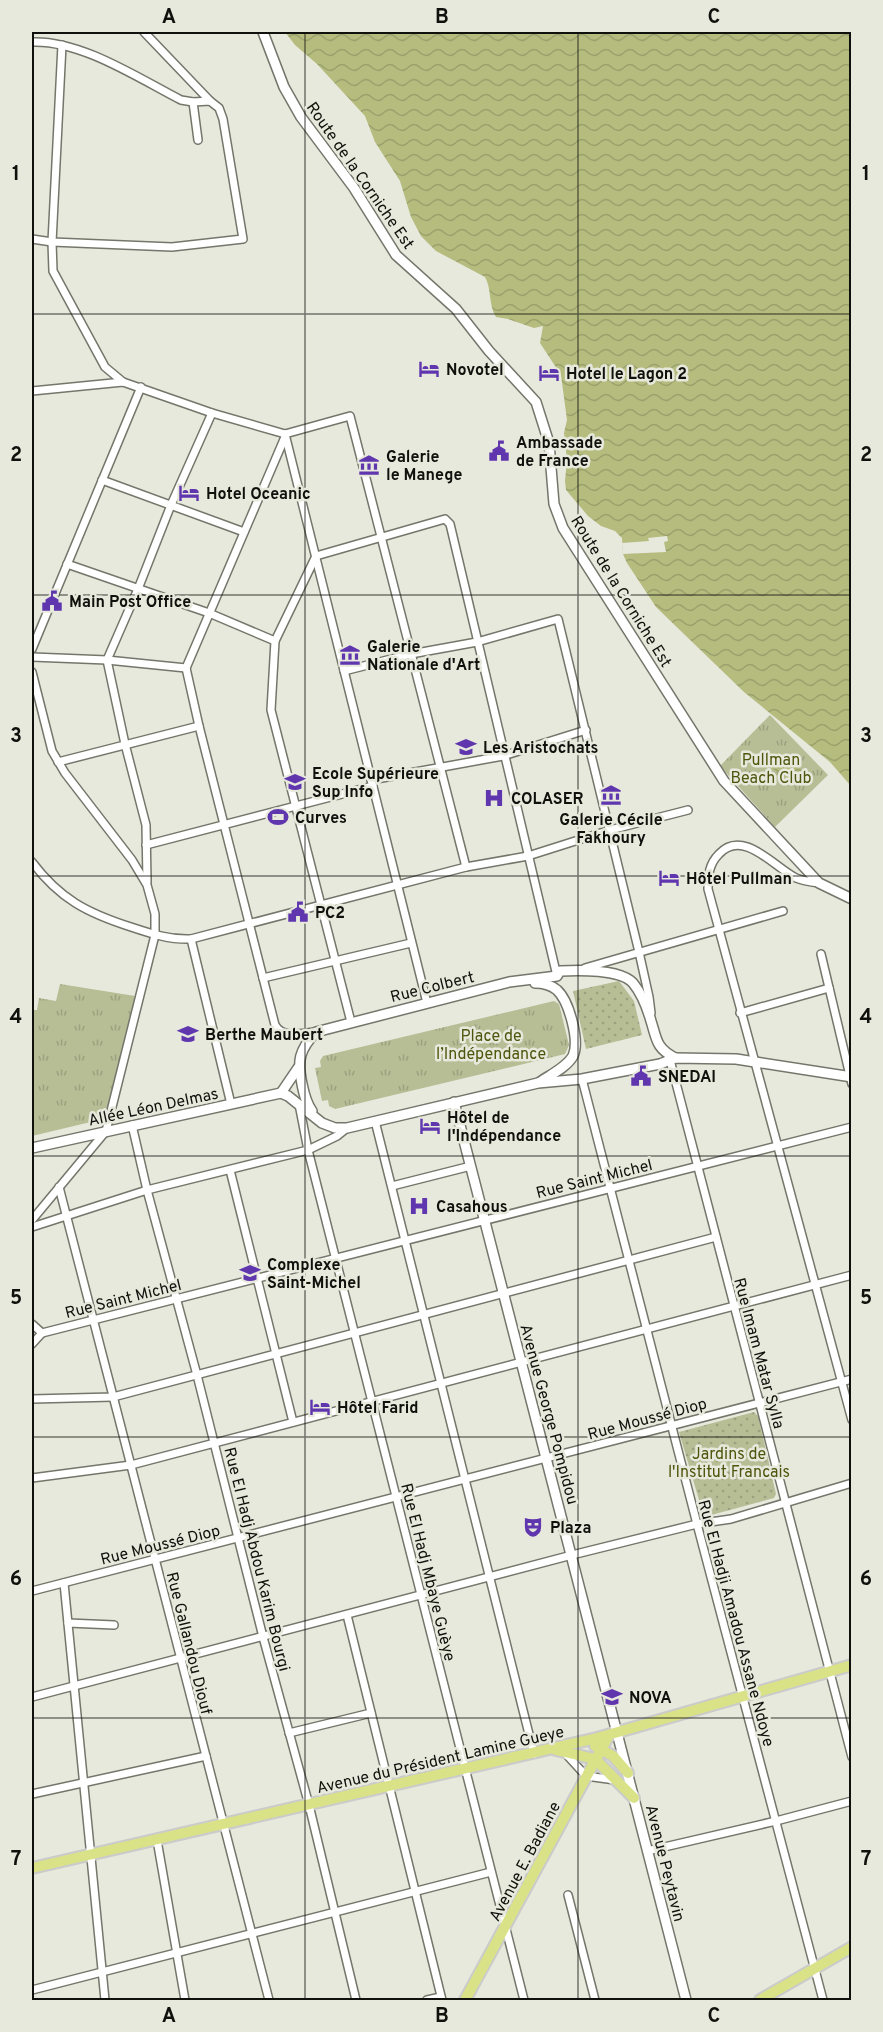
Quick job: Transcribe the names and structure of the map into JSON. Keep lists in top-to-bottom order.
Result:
{
  "streets": {
    "main road": ["Avenue du Président Lamine Gueye", "Avenue E. Badiane"],
    "street": [
      "Route de la Corniche Est",
      "Rue Colbert",
      "Allée Léon Delmas",
      "Rue Saint Michel",
      "Rue Imam Matar Sylla",
      "Avenue George Pompidou",
      "Rue Moussé Diop",
      "Rue El Hadj Abdou Karim Bourgi",
      "Rue El Hadj Mbaye Guèye",
      "Rue El Hadji Amadou Assane Ndoye",
      "Rue Gallandou Diouf",
      "Avenue Peytavin"
    ]
  },
  "crossings": [
    ["Allée Léon Delmas", "Rue El Hadj Abdou Karim Bourgi"],
    ["Rue Saint Michel", "Rue Imam Matar Sylla"],
    ["Rue Saint Michel", "Avenue George Pompidou"],
    ["Rue Saint Michel", "Rue El Hadj Abdou Karim Bourgi"],
    ["Rue Saint Michel", "Rue El Hadj Mbaye Guèye"],
    ["Rue Saint Michel", "Rue El Hadji Amadou Assane Ndoye"],
    ["Rue Saint Michel", "Rue Gallandou Diouf"],
    ["Rue Imam Matar Sylla", "Rue Moussé Diop"],
    ["Rue Imam Matar Sylla", "Avenue du Président Lamine Gueye"],
    ["Avenue George Pompidou", "Rue Moussé Diop"],
    ["Avenue George Pompidou", "Avenue du Président Lamine Gueye"],
    ["Avenue George Pompidou", "Avenue E. Badiane"],
    ["Avenue George Pompidou", "Avenue Peytavin"],
    ["Rue Moussé Diop", "Rue El Hadj Abdou Karim Bourgi"],
    ["Rue Moussé Diop", "Rue El Hadj Mbaye Guèye"],
    ["Rue Moussé Diop", "Rue El Hadji Amadou Assane Ndoye"],
    ["Rue Moussé Diop", "Rue Gallandou Diouf"],
    ["Rue El Hadj Abdou Karim Bourgi", "Avenue du Président Lamine Gueye"],
    ["Rue El Hadj Mbaye Guèye", "Avenue du Président Lamine Gueye"],
    ["Rue El Hadj Mbaye Guèye", "Avenue E. Badiane"],
    ["Rue El Hadji Amadou Assane Ndoye", "Avenue du Président Lamine Gueye"],
    ["Rue Gallandou Diouf", "Avenue du Président Lamine Gueye"],
    ["Avenue du Président Lamine Gueye", "Avenue E. Badiane"],
    ["Avenue du Président Lamine Gueye", "Avenue Peytavin"],
    ["Avenue E. Badiane", "Avenue Peytavin"]
  ],
  "parks": ["Pullman Beach Club", "Place de l’Indépendance", "Jardins de l'Institut Francais"],
  "places": {
    "hotel": [
      "Novotel",
      "Hotel le Lagon 2",
      "Hotel Oceanic",
      "Hôtel Pullman",
      "Hôtel de l'Indépendance",
      "Hôtel Farid"
    ],
    "public building": [
      "Ambassade de France",
      "Main Post Office",
      "PC2",
      "SNEDAI"
    ],
    "museum": ["Galerie le Manege", "Galerie Nationale d'Art", "Galerie Cécile Fakhoury"],
    "school or university": [
      "Les Aristochats",
      "Ecole Supérieure Sup Info",
      "Berthe Maubert",
      "Complexe Saint-Michel",
      "NOVA"
    ],
    "hospital": ["COLASER", "Casahous"],
    "sports": ["Curves"],
    "theatre": ["Plaza"]
  },
  "grid": {
    "columns": ["A", "B", "C"],
    "rows": [
      "1",
      "2",
      "3",
      "4",
      "5",
      "6",
      "7"
    ]
  }
}
